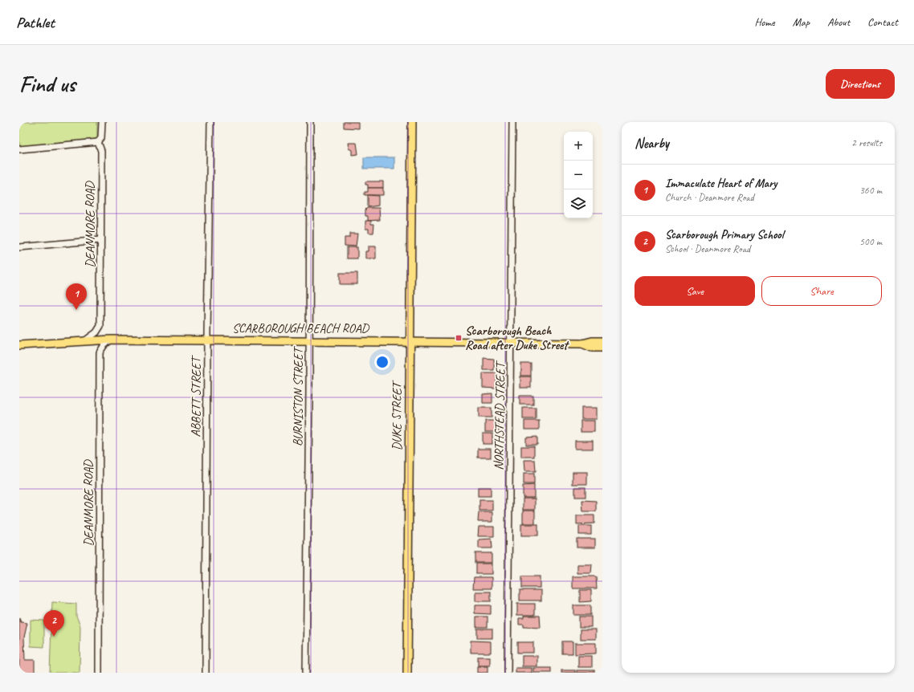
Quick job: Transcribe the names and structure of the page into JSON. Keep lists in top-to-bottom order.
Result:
{
  "streets": {
    "main road": ["SCARBOROUGH BEACH ROAD", "DUKE STREET"],
    "street": [
      "DEANMORE ROAD",
      "ABBETT STREET",
      "BURNISTON STREET",
      "NORTHSTEAD STREET"
    ]
  },
  "crossings": [
    ["DEANMORE ROAD", "SCARBOROUGH BEACH ROAD"],
    ["SCARBOROUGH BEACH ROAD", "ABBETT STREET"],
    ["SCARBOROUGH BEACH ROAD", "BURNISTON STREET"],
    ["SCARBOROUGH BEACH ROAD", "DUKE STREET"],
    ["SCARBOROUGH BEACH ROAD", "NORTHSTEAD STREET"]
  ],
  "places": {
    "transit": ["Scarborough Beach Road after Duke Street"]
  },
  "page": {
    "header": "Pathlet",
    "nav": [
      "Home",
      "Map",
      "About",
      "Contact"
    ],
    "buttons": [
      "Directions",
      ["Save", "Share"]
    ],
    "title": "Find us",
    "heading": ["Nearby", "2 results"],
    "map_buttons": ["+", "−"],
    "list": [
      {
        "mark": "1",
        "name": "Immaculate Heart of Mary",
        "note": "Church · Deanmore Road",
        "value": "360 m"
      },
      {
        "mark": "2",
        "name": "Scarborough Primary School",
        "note": "School · Deanmore Road",
        "value": "500 m"
      }
    ],
    "pins": ["1", "2"]
  }
}
